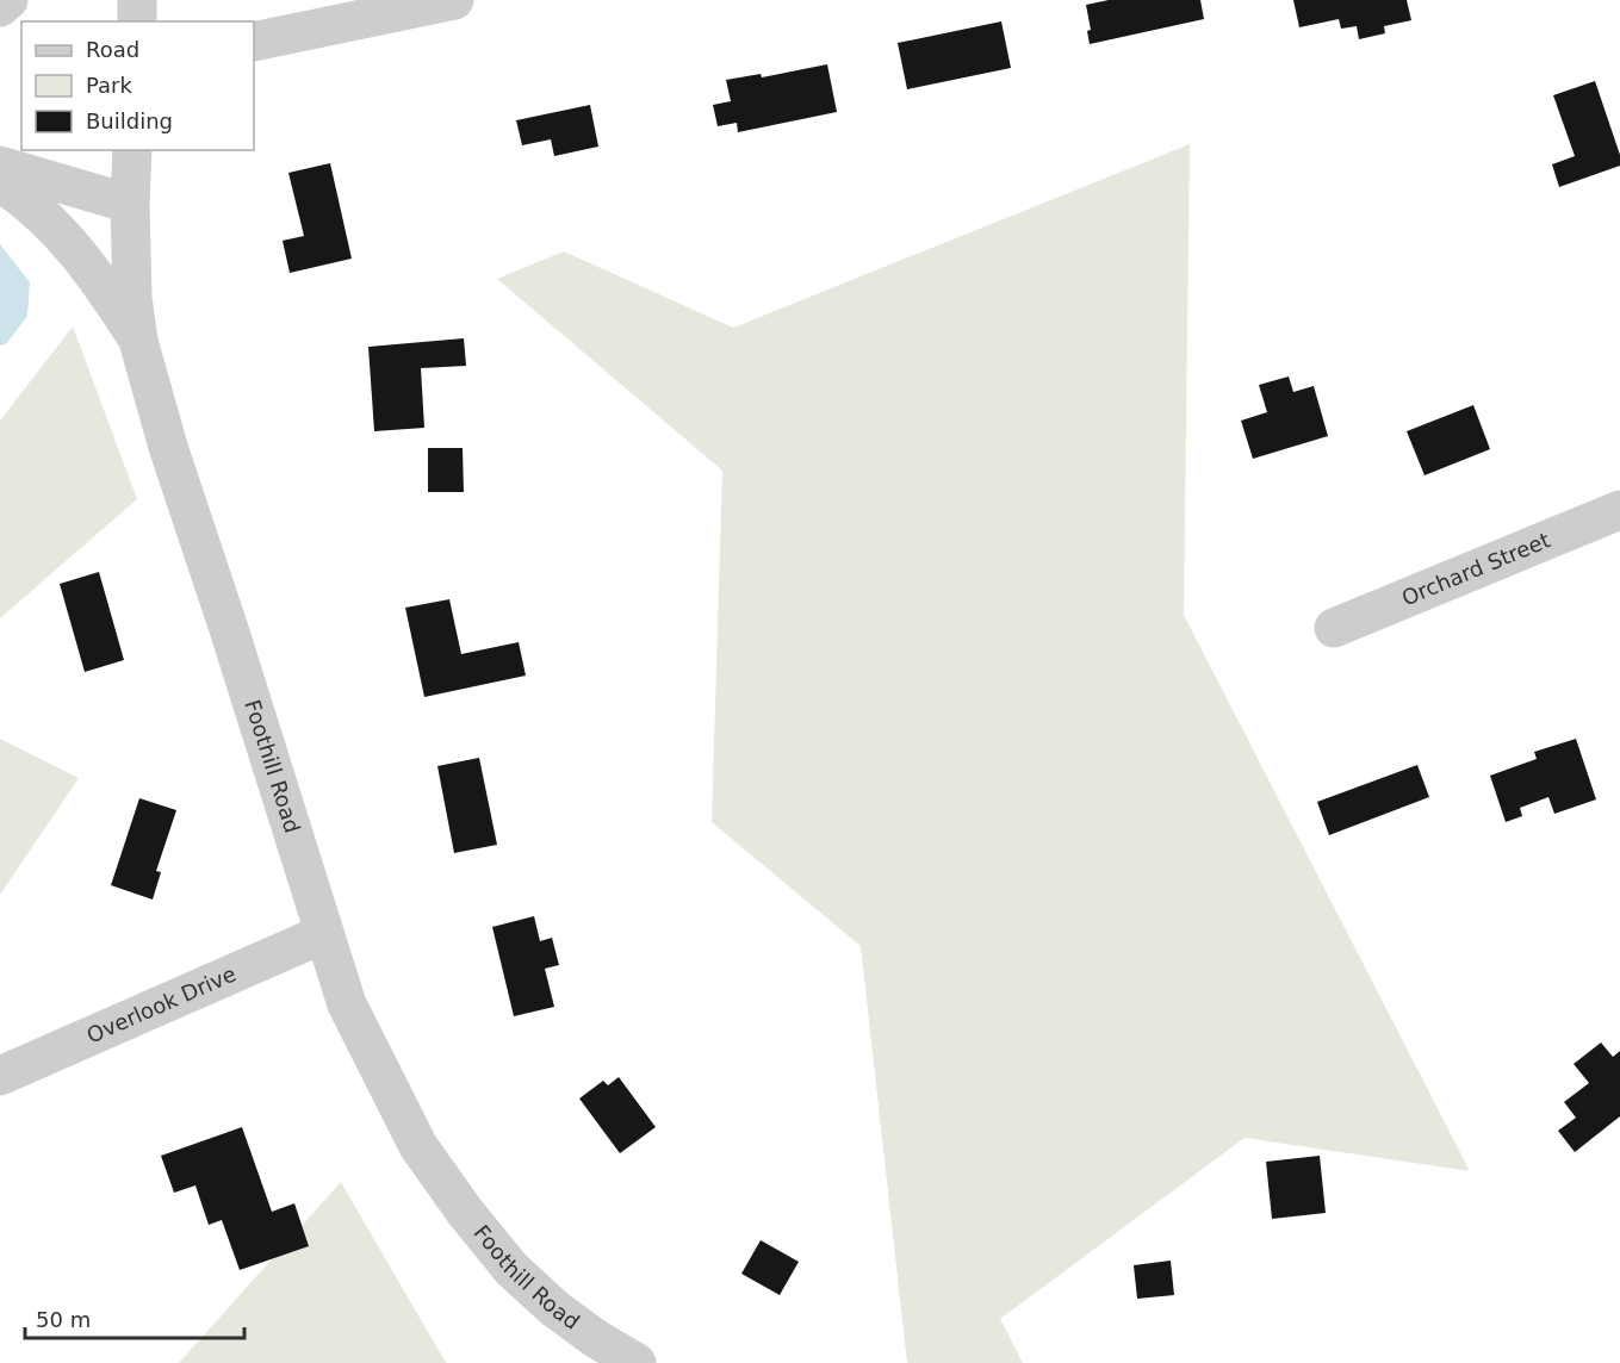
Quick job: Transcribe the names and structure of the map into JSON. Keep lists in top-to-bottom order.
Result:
{
  "streets": {
    "street": ["Orchard Street", "Foothill Road", "Overlook Drive"]
  },
  "crossings": [
    ["Foothill Road", "Overlook Drive"]
  ],
  "legend": ["Road", "Park", "Building"],
  "scale_bar": "50 m"
}
